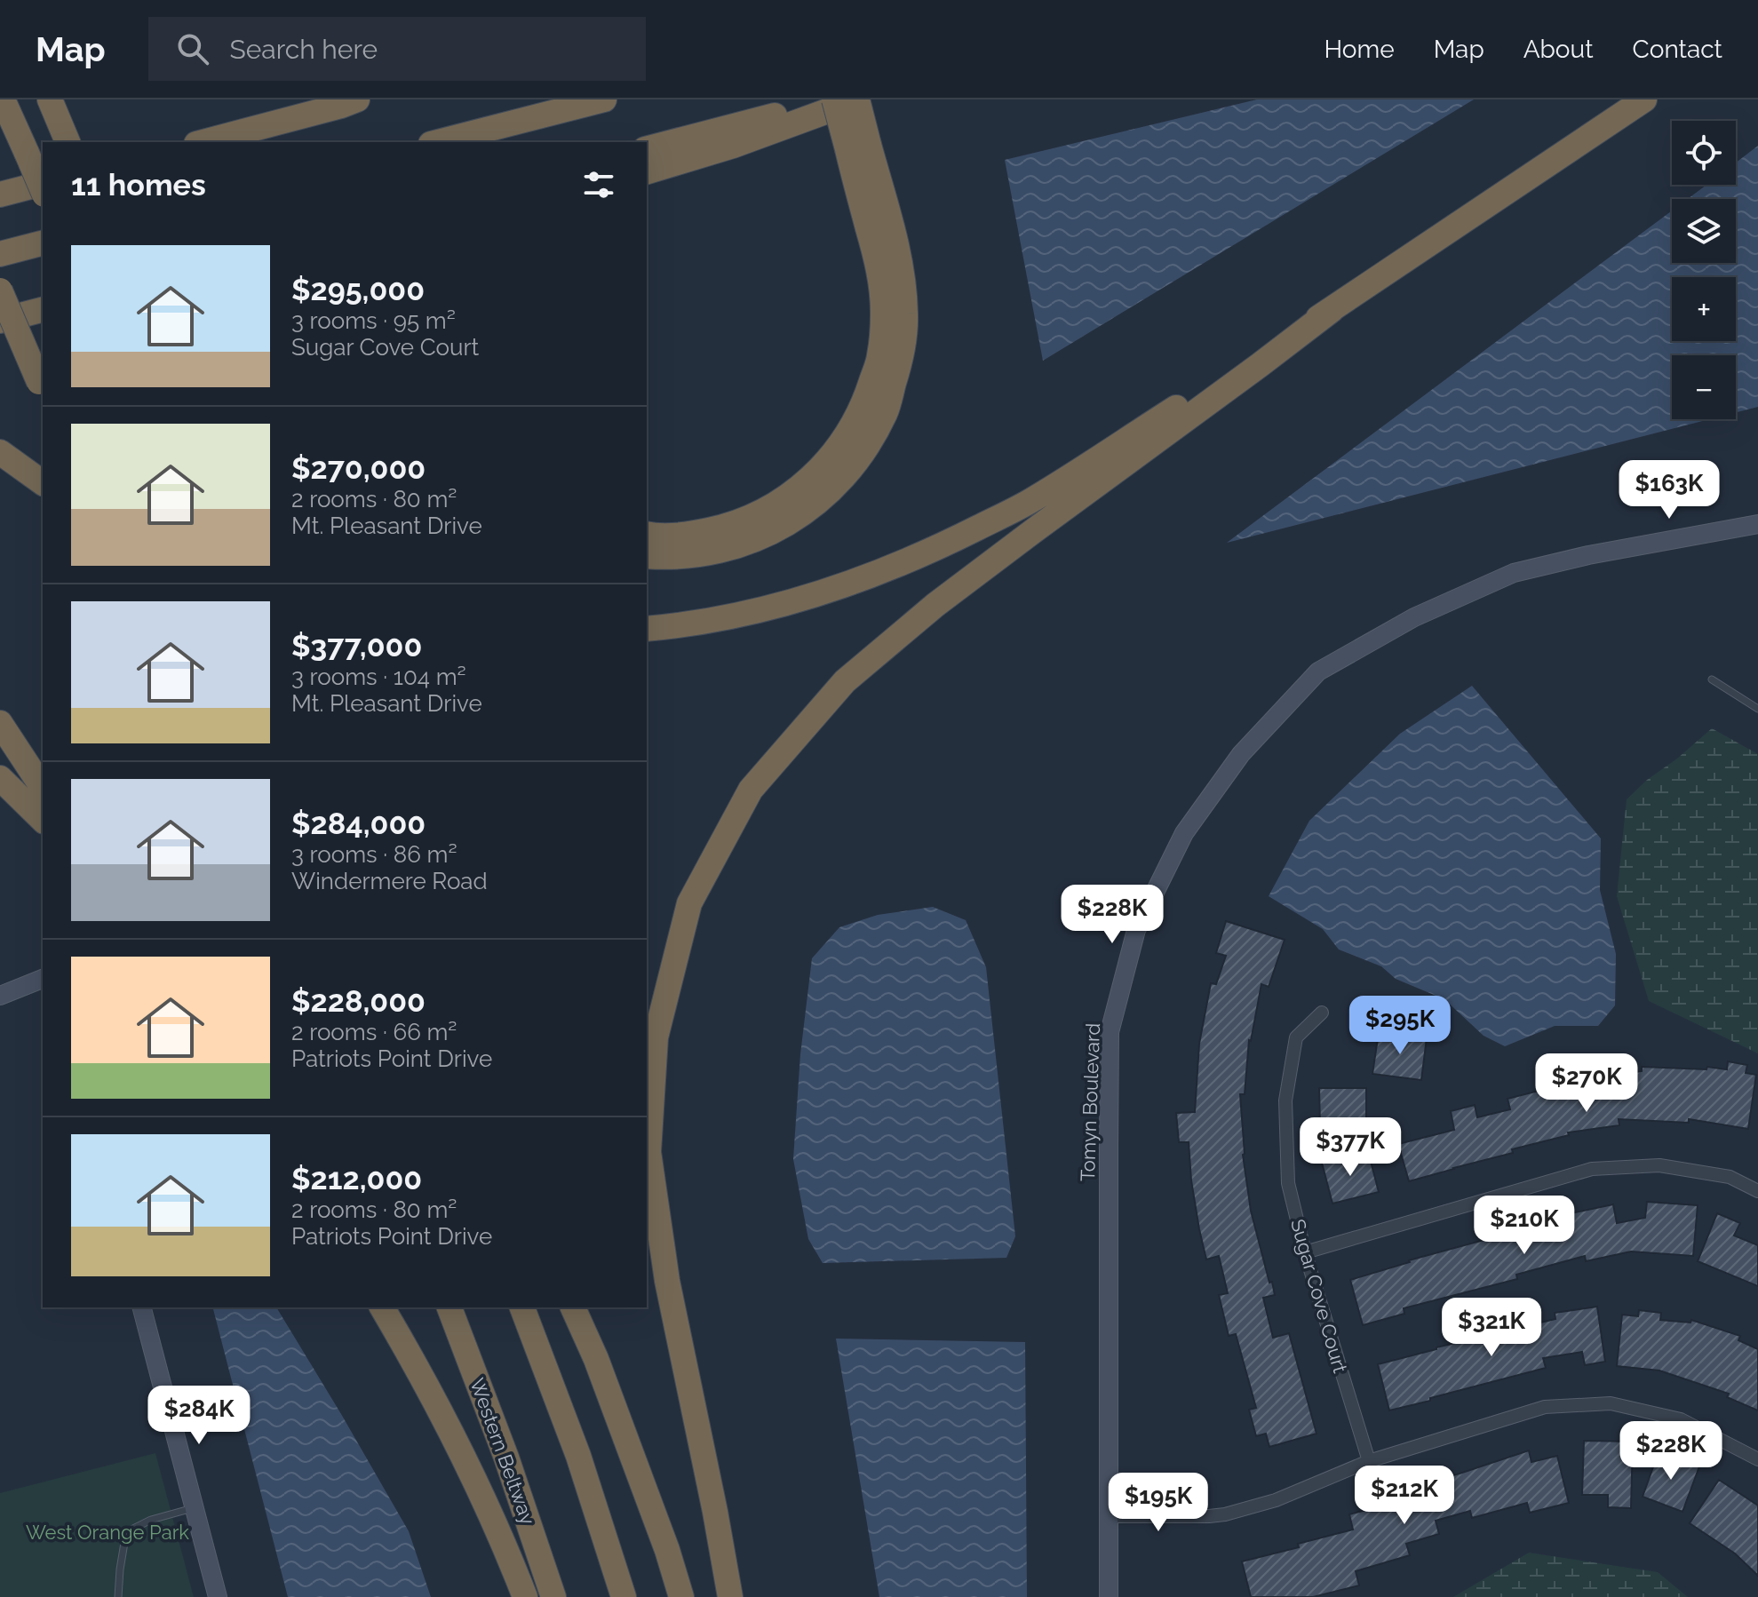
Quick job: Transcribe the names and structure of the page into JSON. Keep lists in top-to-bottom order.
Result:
{
  "streets": {
    "highway": ["Western Beltway"],
    "street": ["Tomyn Boulevard", "Sugar Cove Court"]
  },
  "parks": ["West Orange Park"],
  "page": {
    "header": "Map",
    "search": "Search here",
    "nav": [
      "Home",
      "Map",
      "About",
      "Contact"
    ],
    "map_buttons": ["+", "−"],
    "heading": "11 homes",
    "list": [
      {
        "name": "$295,000",
        "note": "3 rooms · 95 m² · Sugar Cove Court"
      },
      {
        "name": "$270,000",
        "note": "2 rooms · 80 m² · Mt. Pleasant Drive"
      },
      {
        "name": "$377,000",
        "note": "3 rooms · 104 m² · Mt. Pleasant Drive"
      },
      {
        "name": "$284,000",
        "note": "3 rooms · 86 m² · Windermere Road"
      },
      {
        "name": "$228,000",
        "note": "2 rooms · 66 m² · Patriots Point Drive"
      },
      {
        "name": "$212,000",
        "note": "2 rooms · 80 m² · Patriots Point Drive"
      }
    ],
    "price": [
      "$163K",
      "$228K",
      "$295K",
      "$270K",
      "$377K",
      "$210K",
      "$321K",
      "$284K",
      "$228K",
      "$212K",
      "$195K"
    ]
  }
}
